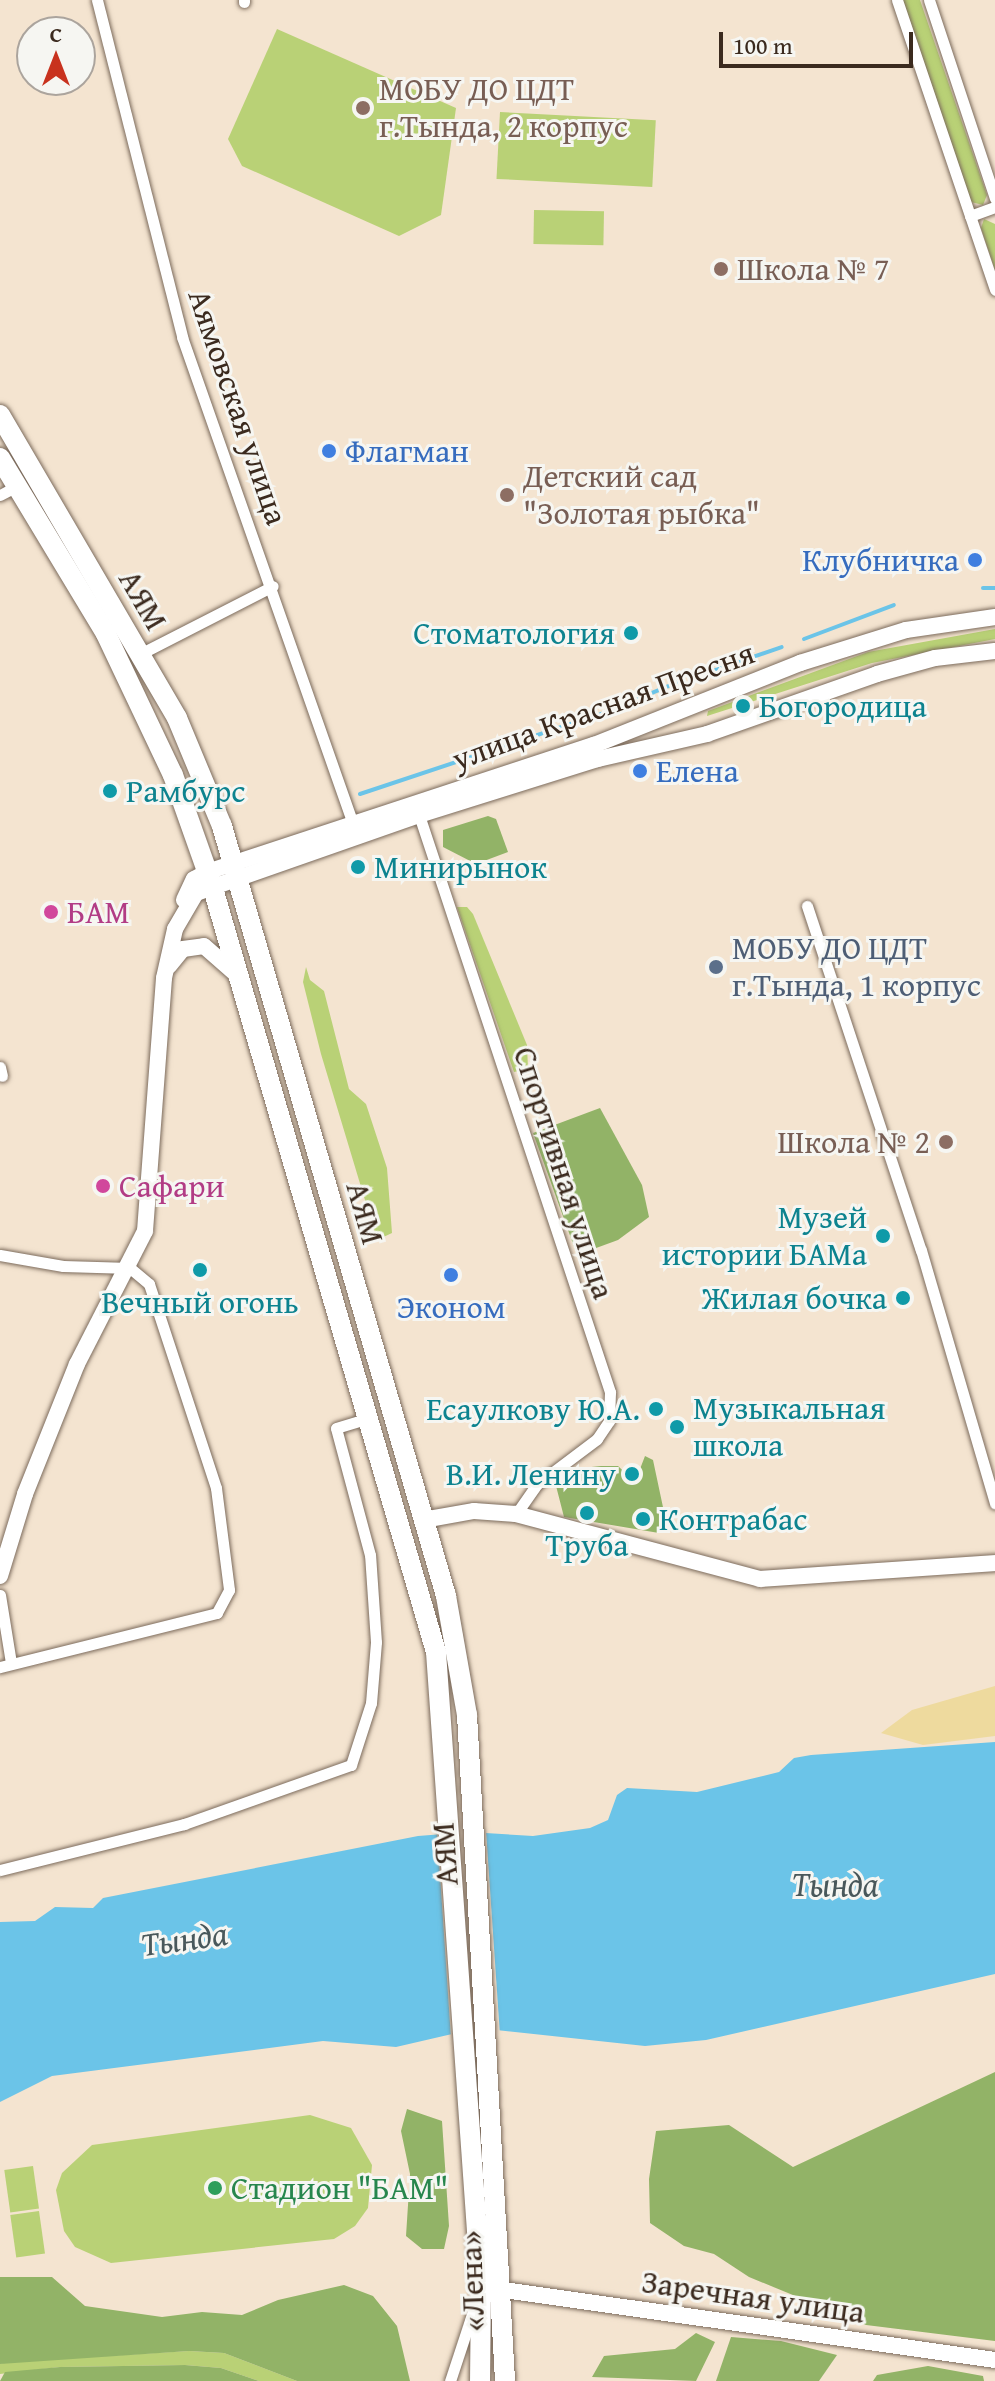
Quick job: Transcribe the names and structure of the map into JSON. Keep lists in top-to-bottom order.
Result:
{
  "streets": {
    "highway": ["АЯМ", "«Лена»"],
    "street": [
      "Аямовская улица",
      "улица Красная Пресня",
      "Спортивная улица",
      "Заречная улица"
    ]
  },
  "crossings": [
    ["Аямовская улица", "улица Красная Пресня"],
    ["АЯМ", "улица Красная Пресня"],
    ["АЯМ", "«Лена»"],
    ["улица Красная Пресня", "Спортивная улица"],
    ["«Лена»", "Заречная улица"]
  ],
  "water": ["Тында"],
  "places": [
    "МОБУ ДО ЦДТ г.Тында, 2 корпус",
    "Школа № 7",
    "Флагман",
    "Детский сад \"Золотая рыбка\"",
    "Клубничка",
    "Стоматология",
    "Богородица",
    "Елена",
    "Рамбурс",
    "Минирынок",
    "БАМ",
    "МОБУ ДО ЦДТ г.Тында, 1 корпус",
    "Школа № 2",
    "Сафари",
    "Музей истории БАМа",
    "Вечный огонь",
    "Эконом",
    "Жилая бочка",
    "Есаулкову Ю.А.",
    "Музыкальная школа",
    "В.И. Ленину",
    "Труба",
    "Контрабас",
    "Стадион \"БАМ\""
  ],
  "scale_bar": "100 m",
  "north": "top"
}
